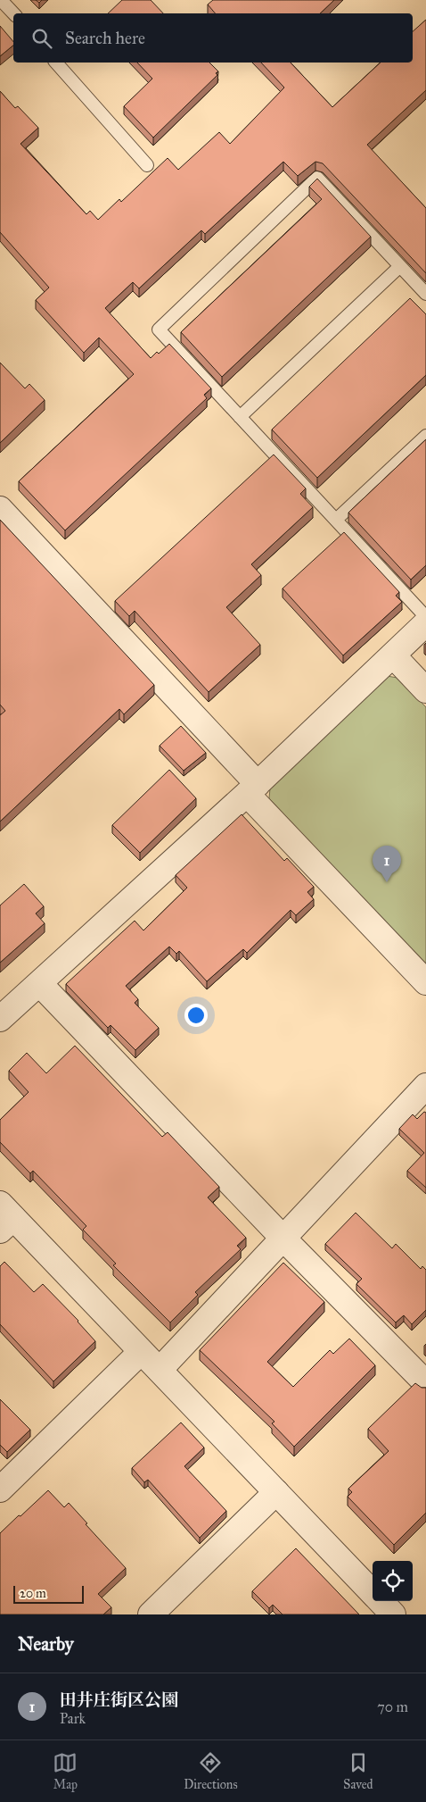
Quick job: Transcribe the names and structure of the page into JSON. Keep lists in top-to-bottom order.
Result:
{
  "scale_bar": "20 m",
  "page": {
    "search": "Search here",
    "pins": "1",
    "scale": "20 m",
    "heading": "Nearby",
    "list": [
      {
        "mark": "1",
        "name": "田井庄街区公園",
        "note": "Park",
        "value": "70 m"
      }
    ],
    "nav": ["Map", "Directions", "Saved"]
  }
}
